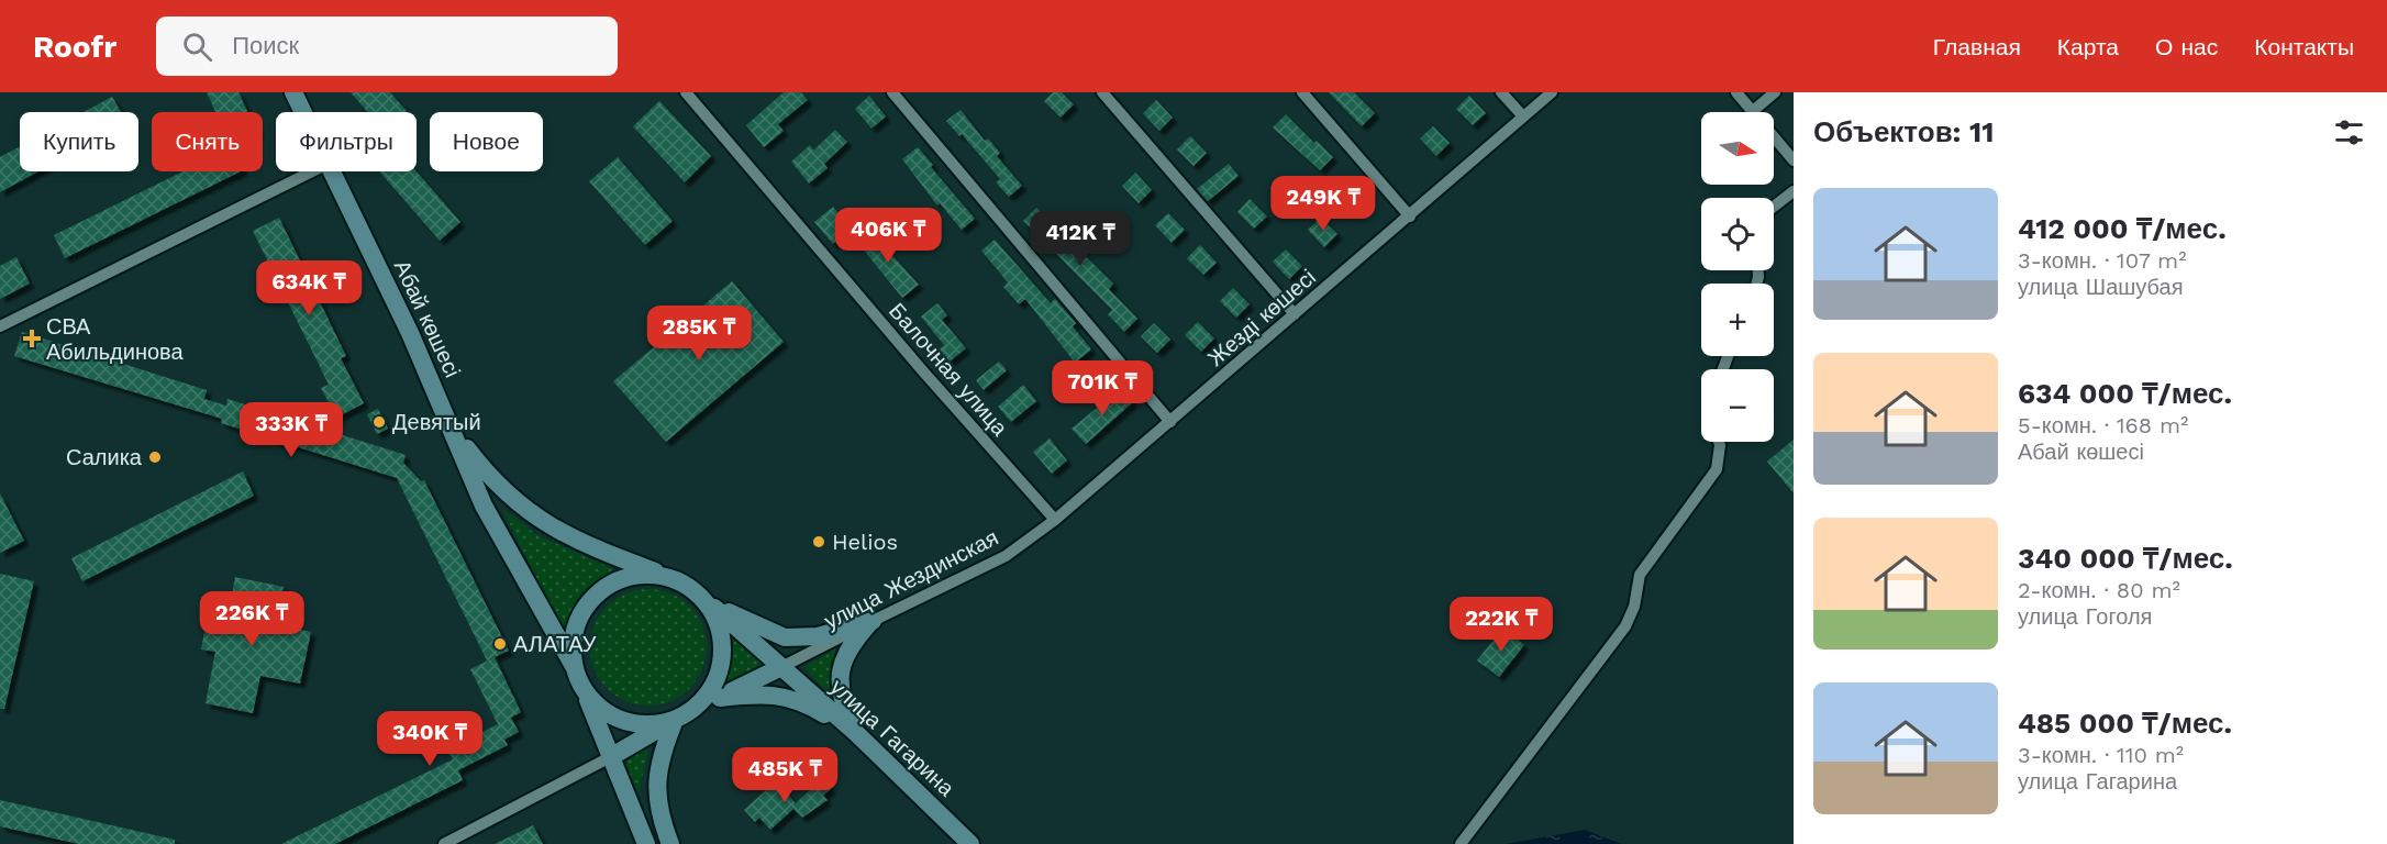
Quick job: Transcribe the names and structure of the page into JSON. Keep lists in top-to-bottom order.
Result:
{
  "streets": {
    "main road": ["Абай көшесі", "улица Гагарина"],
    "street": ["Жезді көшесі", "Балочная улица", "улица Жездинская"]
  },
  "crossings": [
    ["Жезді көшесі", "Балочная улица"],
    ["Жезді көшесі", "улица Жездинская"],
    ["Абай көшесі", "улица Гагарина"],
    ["Балочная улица", "улица Жездинская"],
    ["улица Жездинская", "улица Гагарина"]
  ],
  "places": {
    "health": ["СВА Абильдинова"],
    "other": [
      "Девятый",
      "Салика",
      "Helios",
      "АЛАТАУ"
    ]
  },
  "north": "right",
  "page": {
    "header": "Roofr",
    "search": "Поиск",
    "nav": [
      "Главная",
      "Карта",
      "О нас",
      "Контакты"
    ],
    "heading": "Объектов: 11",
    "map_buttons": ["+", "−"],
    "chip": [
      "Купить",
      "Снять",
      "Фильтры",
      "Новое"
    ],
    "list": [
      {
        "name": "412 000 ₸/мес.",
        "note": "3-комн. · 107 m² · улица Шашубая"
      },
      {
        "name": "634 000 ₸/мес.",
        "note": "5-комн. · 168 m² · Абай көшесі"
      },
      {
        "name": "340 000 ₸/мес.",
        "note": "2-комн. · 80 m² · улица Гоголя"
      },
      {
        "name": "485 000 ₸/мес.",
        "note": "3-комн. · 110 m² · улица Гагарина"
      }
    ],
    "price": [
      "249K ₸",
      "406K ₸",
      "412K ₸",
      "634K ₸",
      "285K ₸",
      "701K ₸",
      "333K ₸",
      "226K ₸",
      "222K ₸",
      "340K ₸",
      "485K ₸"
    ]
  }
}
